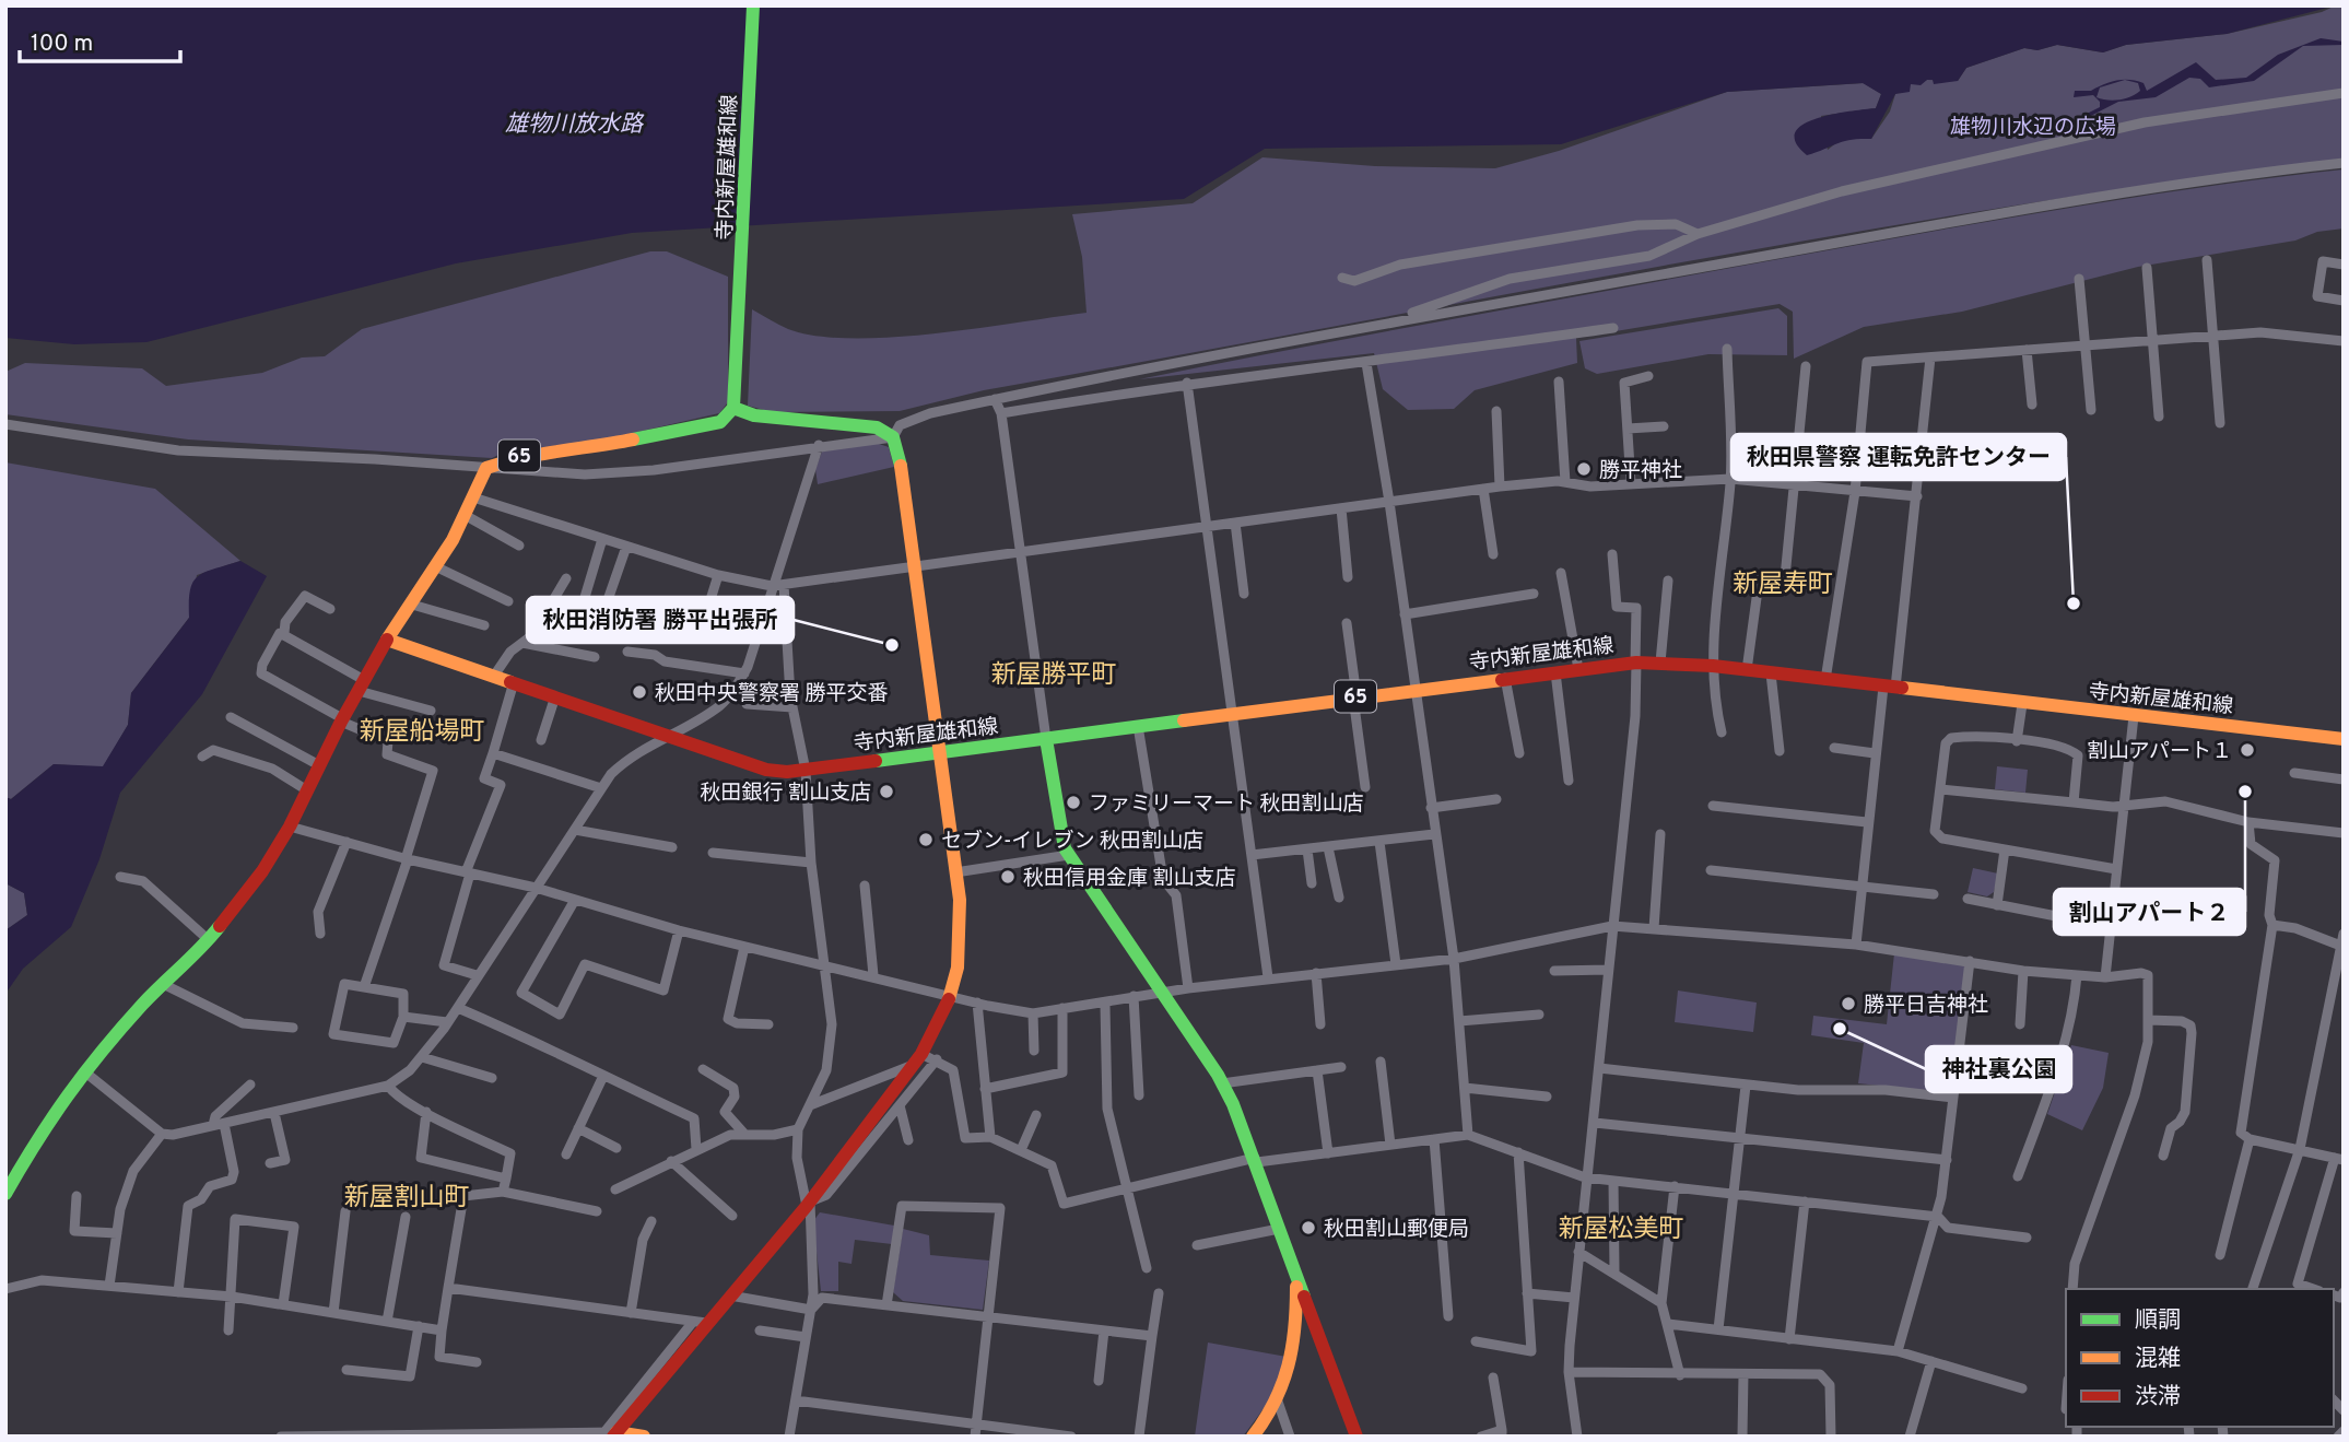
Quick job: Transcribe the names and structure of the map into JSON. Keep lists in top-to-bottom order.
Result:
{
  "streets": {
    "street": ["寺内新屋雄和線", "65"]
  },
  "crossings": [
    ["寺内新屋雄和線", "65"]
  ],
  "districts": [
    "新屋寿町",
    "新屋勝平町",
    "新屋船場町",
    "新屋割山町",
    "新屋松美町"
  ],
  "water": ["雄物川放水路"],
  "parks": ["雄物川水辺の広場"],
  "places": [
    "勝平神社",
    "秋田県警察 運転免許センター",
    "秋田消防署 勝平出張所",
    "秋田中央警察署 勝平交番",
    "割山アパート１",
    "秋田銀行 割山支店",
    "割山アパート２",
    "ファミリーマート 秋田割山店",
    "セブン-イレブン 秋田割山店",
    "秋田信用金庫 割山支店",
    "勝平日吉神社",
    "神社裏公園",
    "秋田割山郵便局"
  ],
  "legend": ["順調", "混雑", "渋滞"],
  "scale_bar": "100 m"
}
